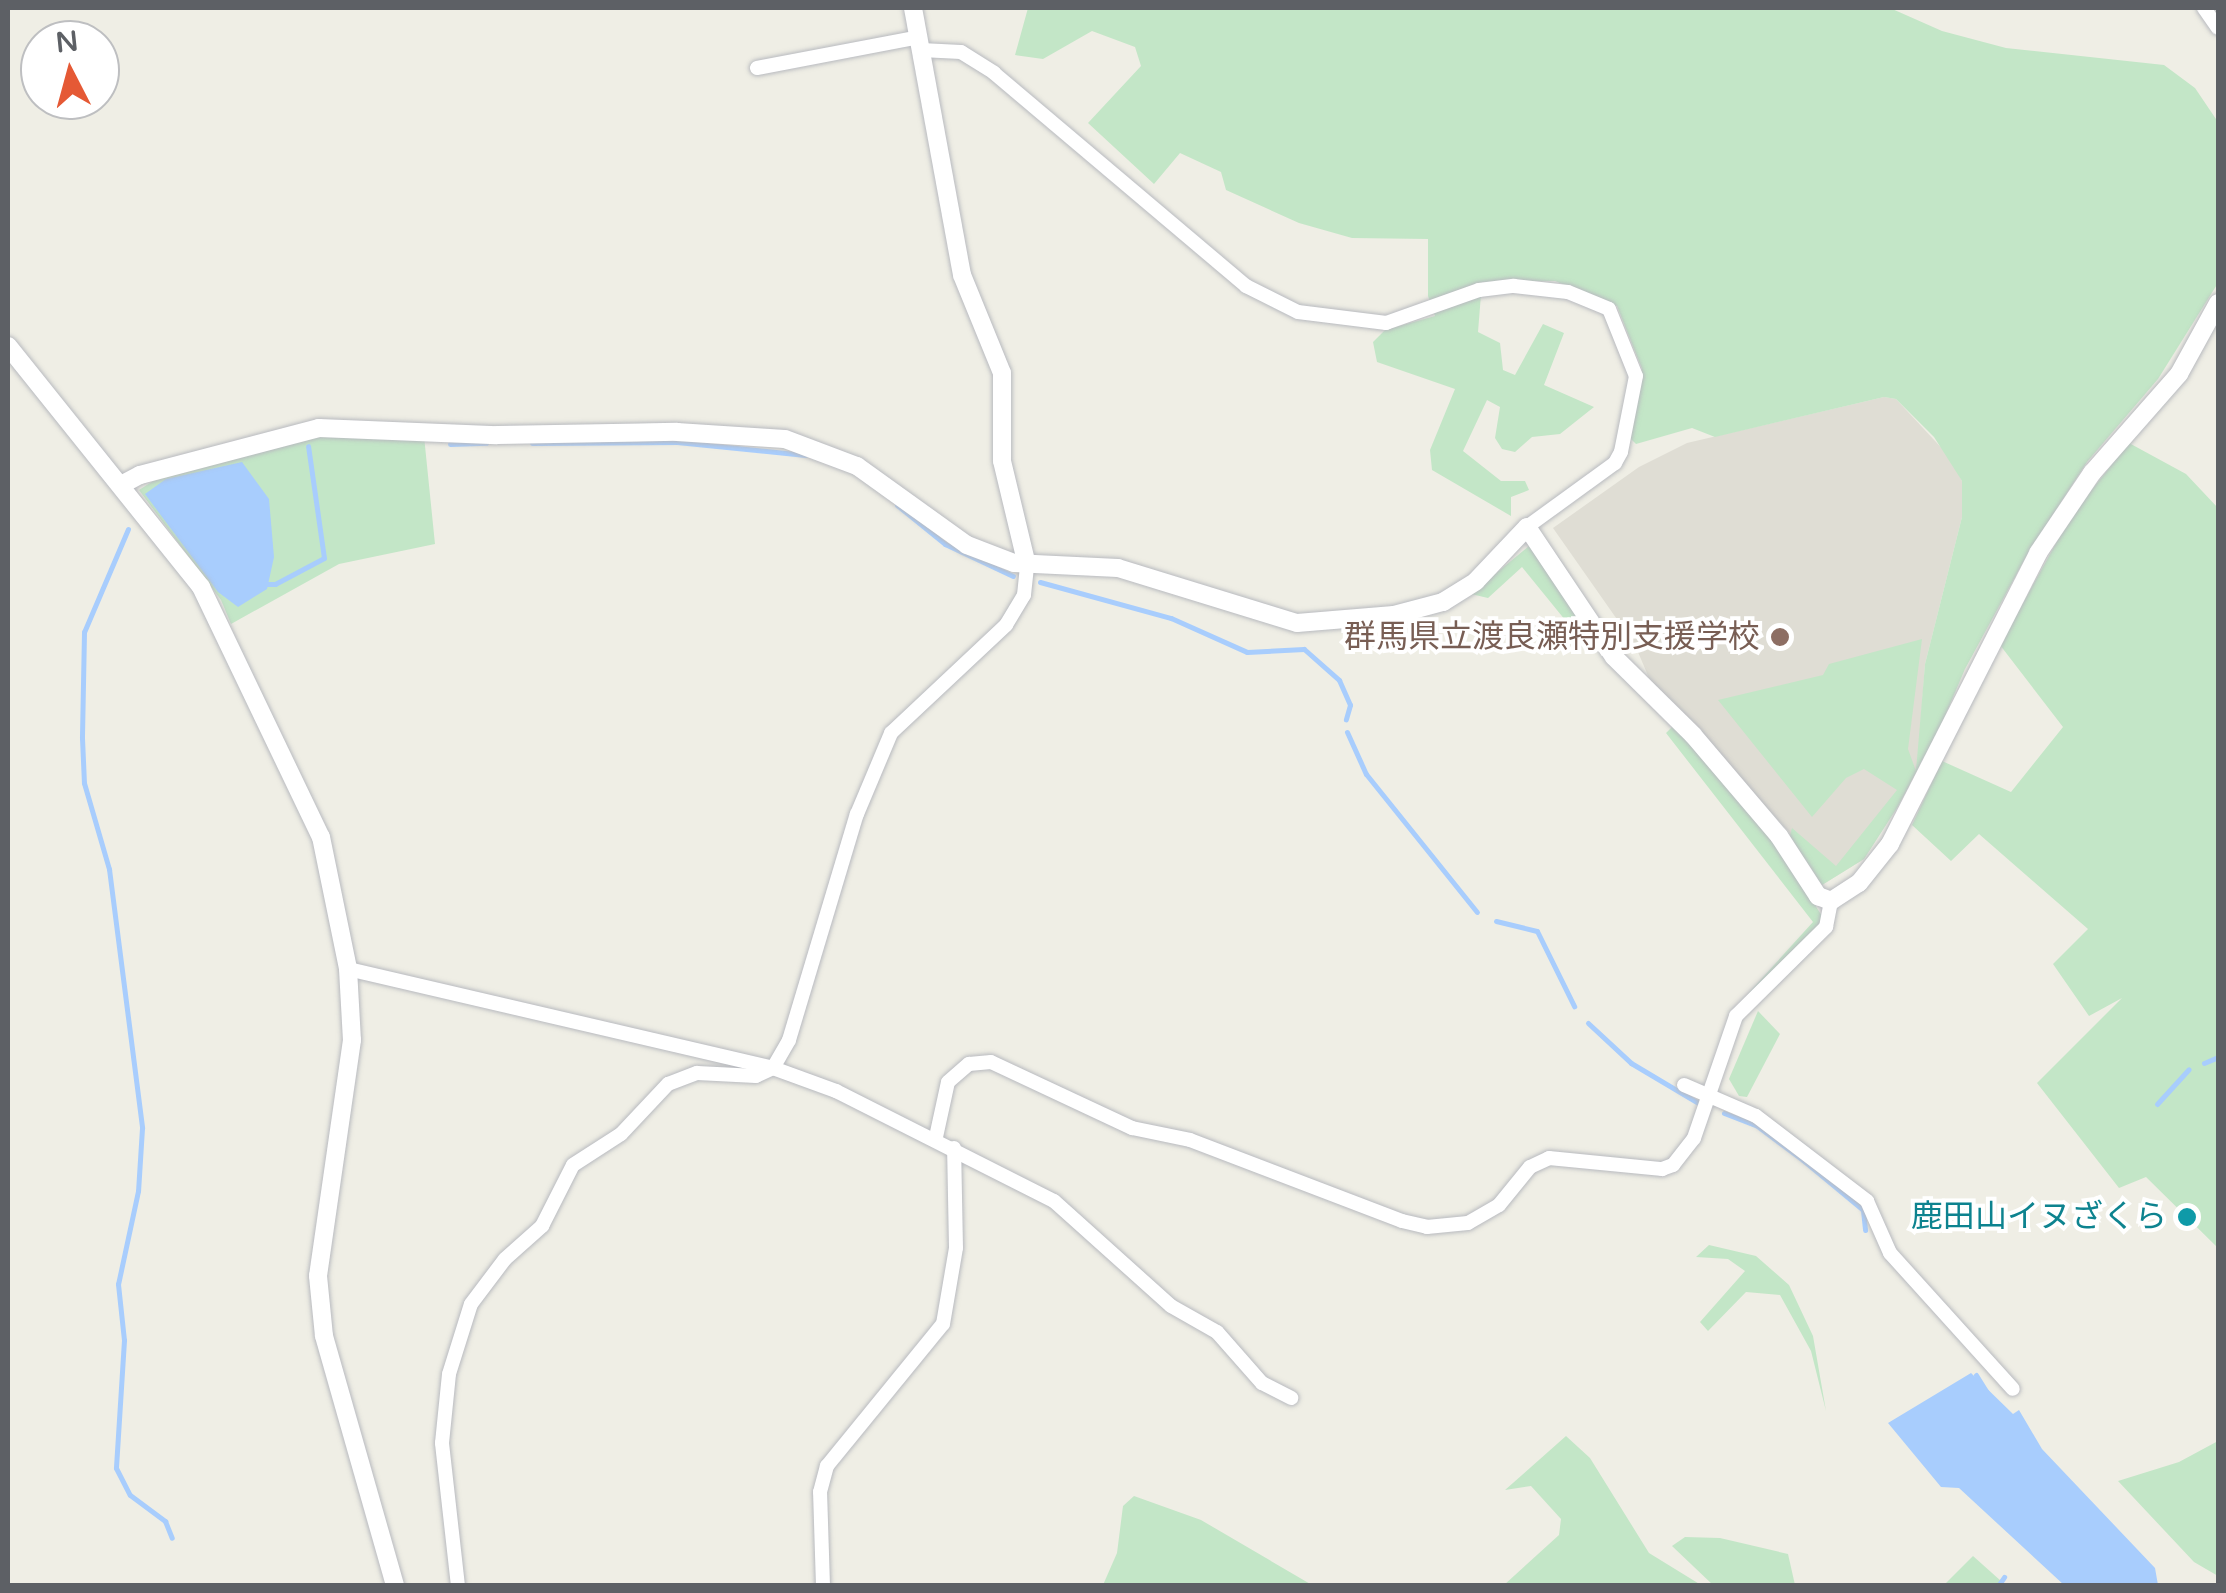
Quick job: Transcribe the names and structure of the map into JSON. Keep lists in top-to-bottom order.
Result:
{
  "places": ["群馬県立渡良瀬特別支援学校", "鹿田山イヌざくら"],
  "north": "top"
}
